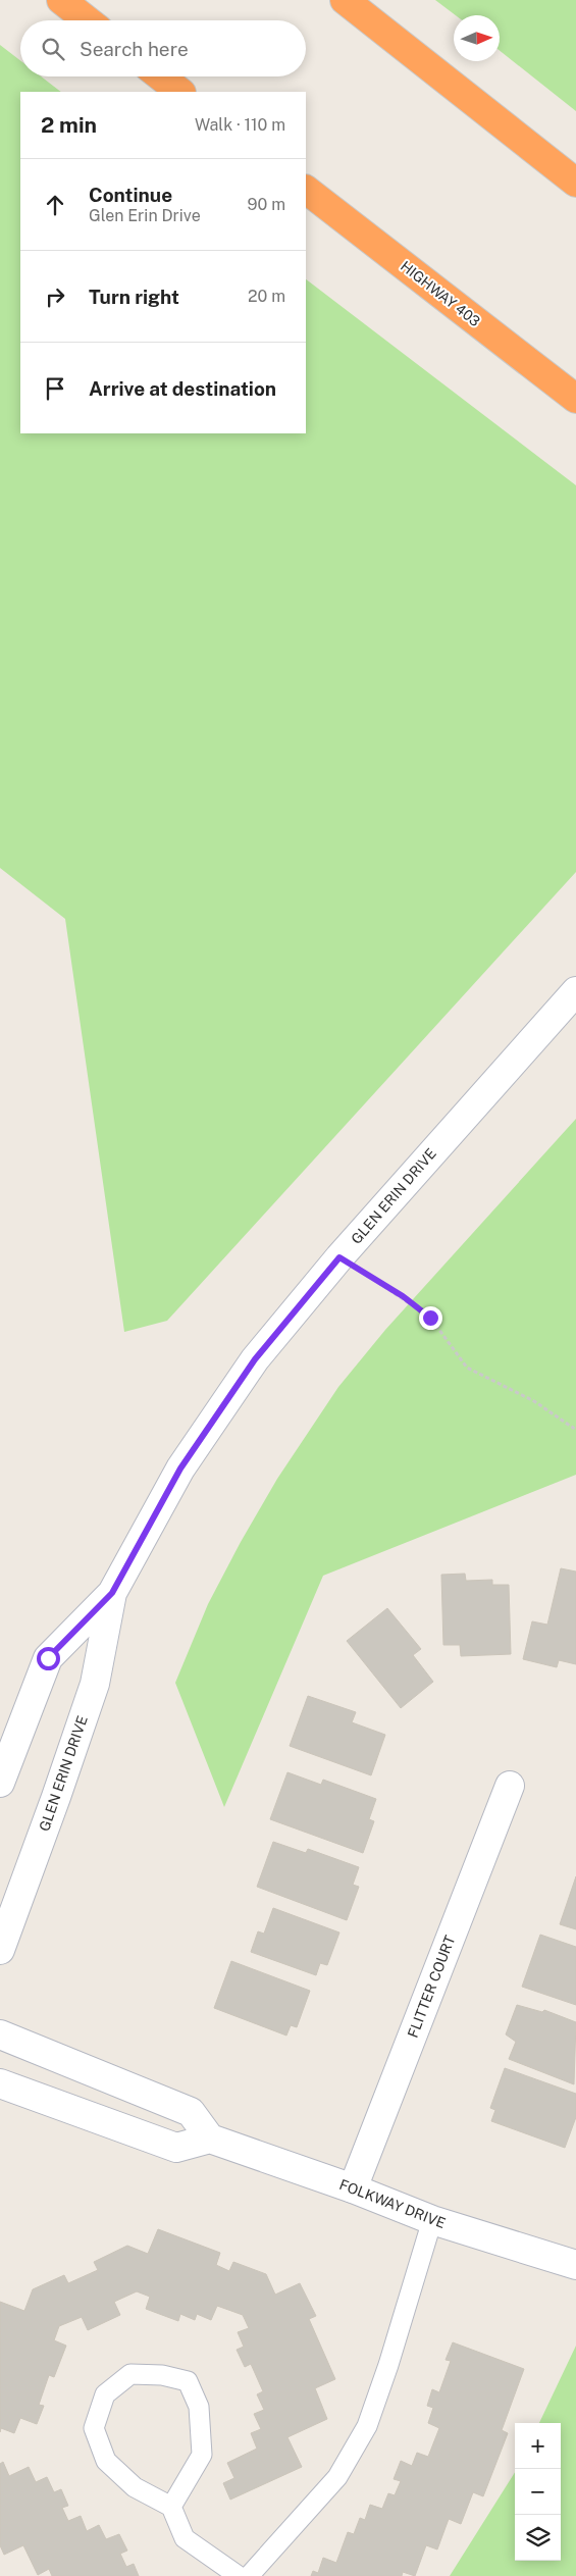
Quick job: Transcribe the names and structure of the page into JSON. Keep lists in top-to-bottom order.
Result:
{
  "streets": {
    "highway": ["HIGHWAY 403"],
    "street": ["GLEN ERIN DRIVE", "FLITTER COURT", "FOLKWAY DRIVE"]
  },
  "crossings": [
    ["FLITTER COURT", "FOLKWAY DRIVE"]
  ],
  "north": "right",
  "page": {
    "search": "Search here",
    "heading": ["2 min", "Walk · 110 m"],
    "list": [
      ["Continue", "Glen Erin Drive", "90 m"],
      ["Turn right", "20 m"],
      "Arrive at destination"
    ],
    "map_buttons": ["+", "−"]
  }
}
